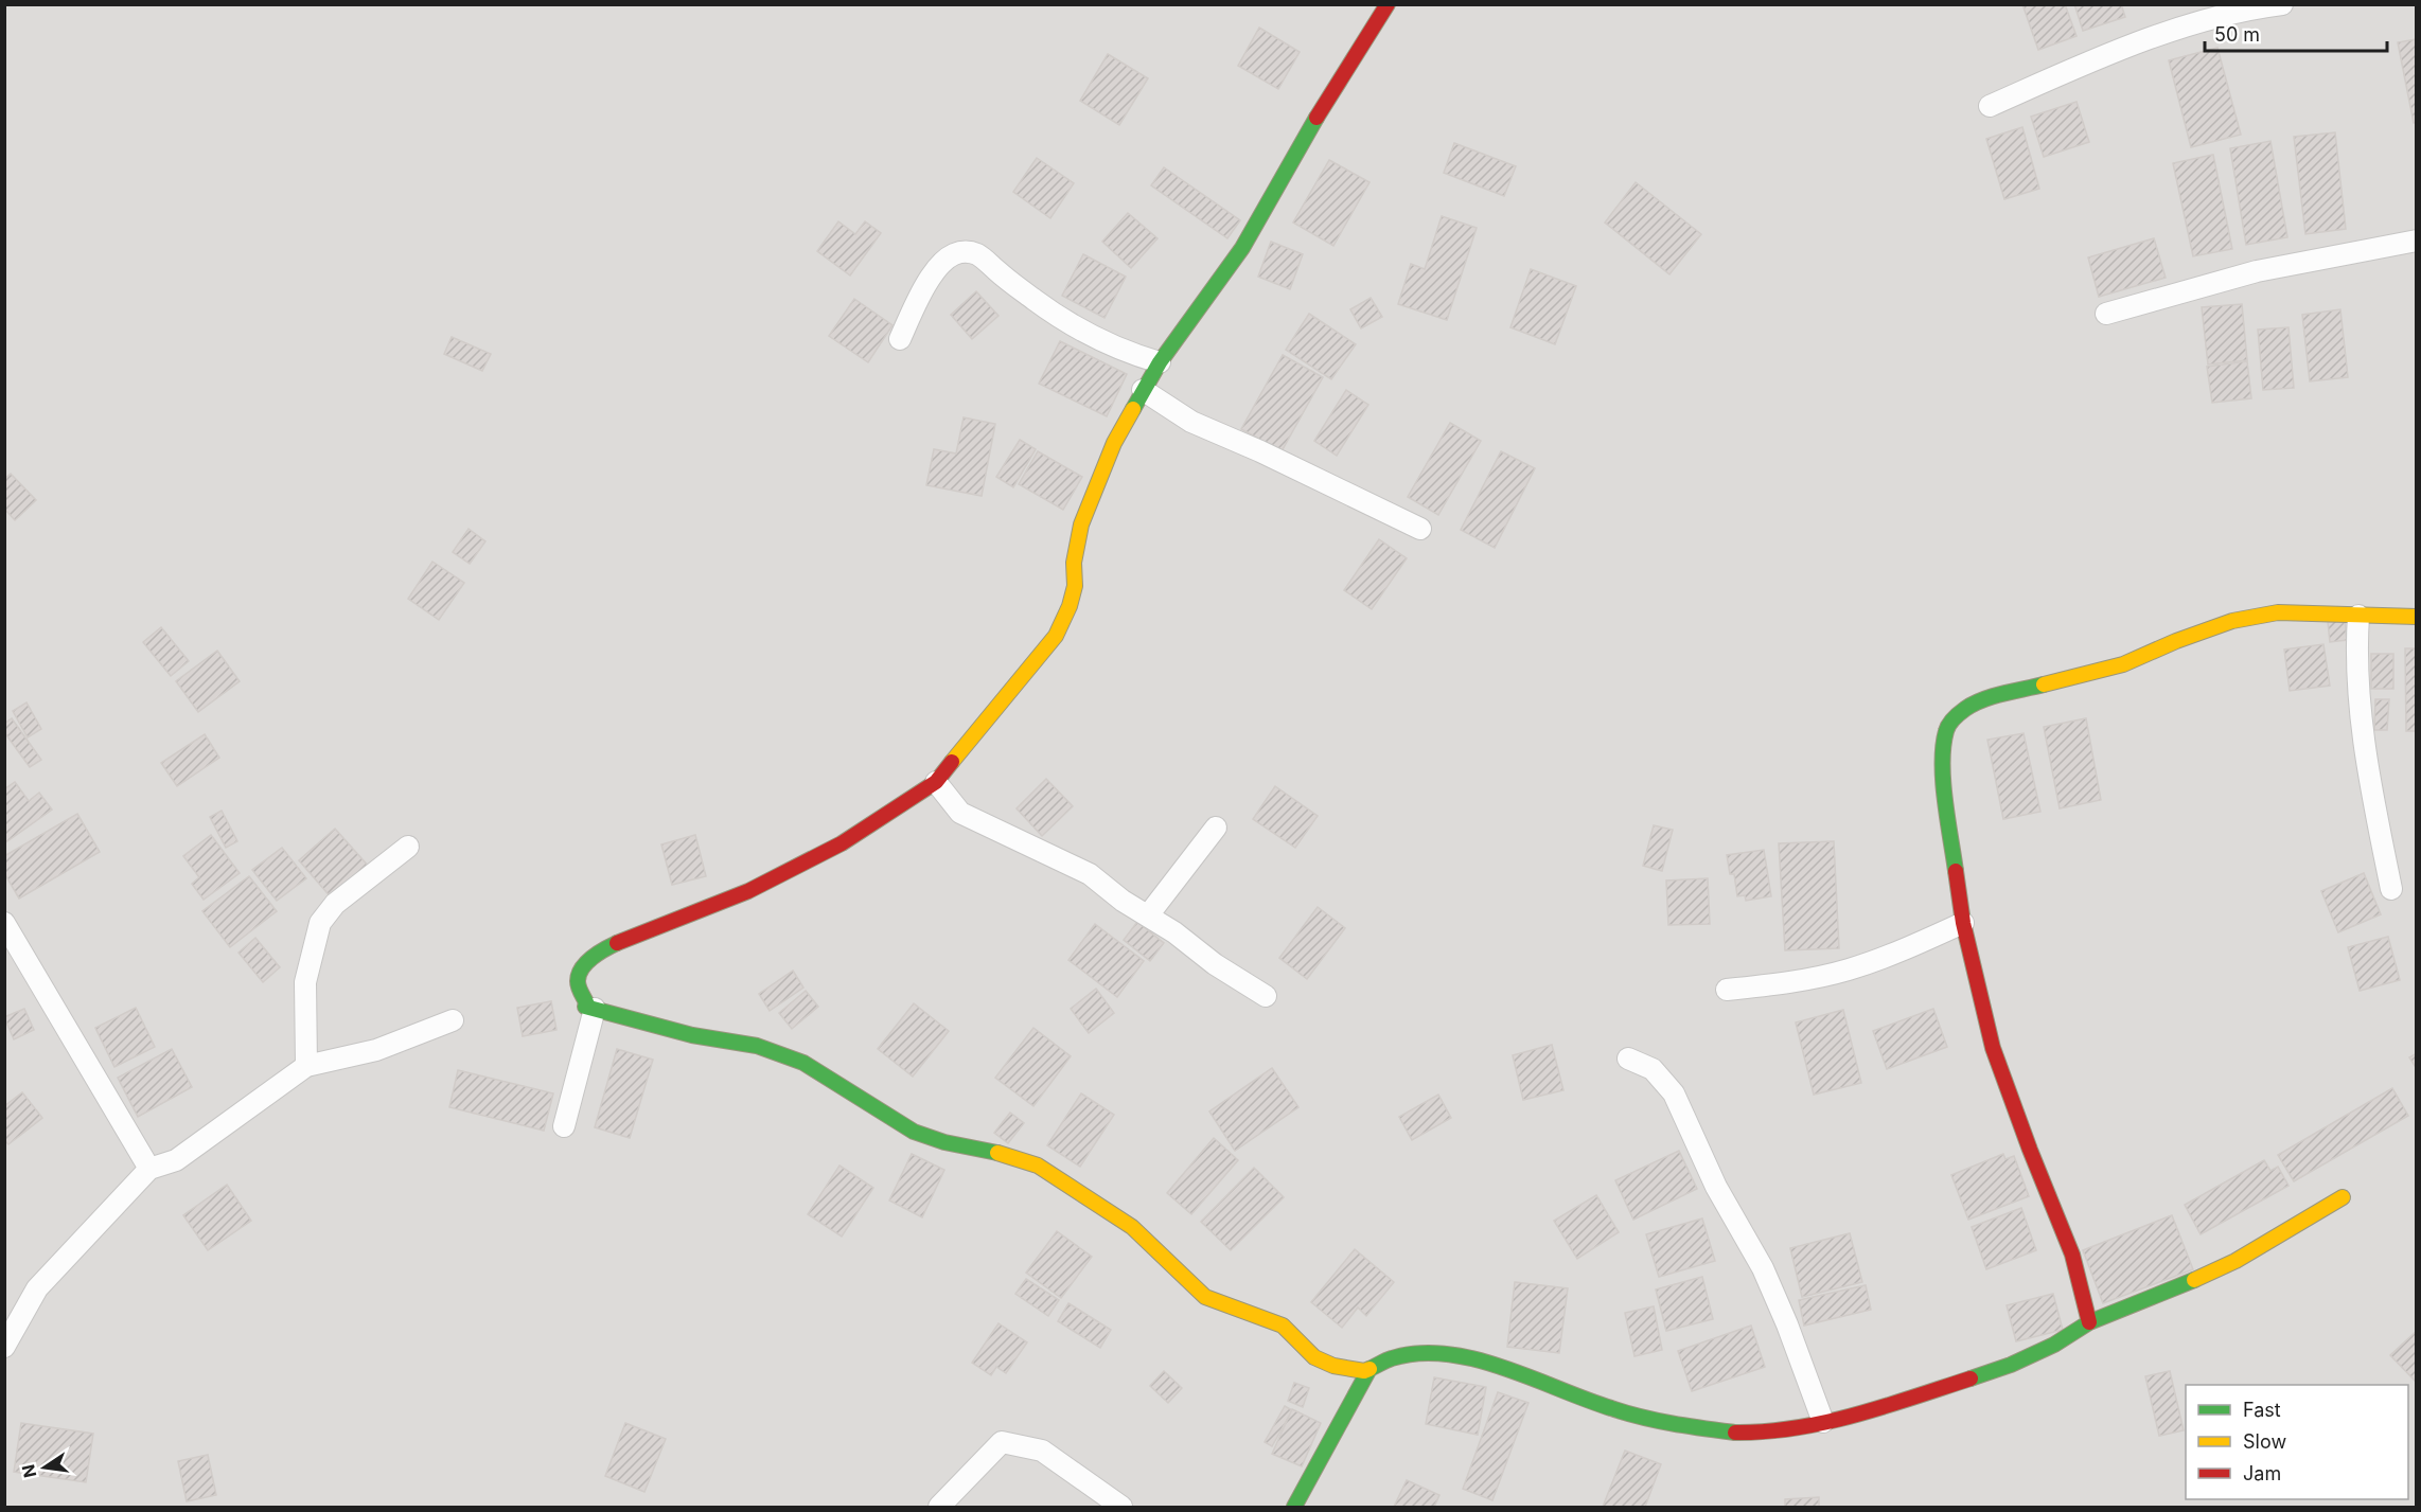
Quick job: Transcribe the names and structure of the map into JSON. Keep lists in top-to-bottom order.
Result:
{
  "legend": ["Fast", "Slow", "Jam"],
  "scale_bar": "50 m",
  "north": "left"
}
